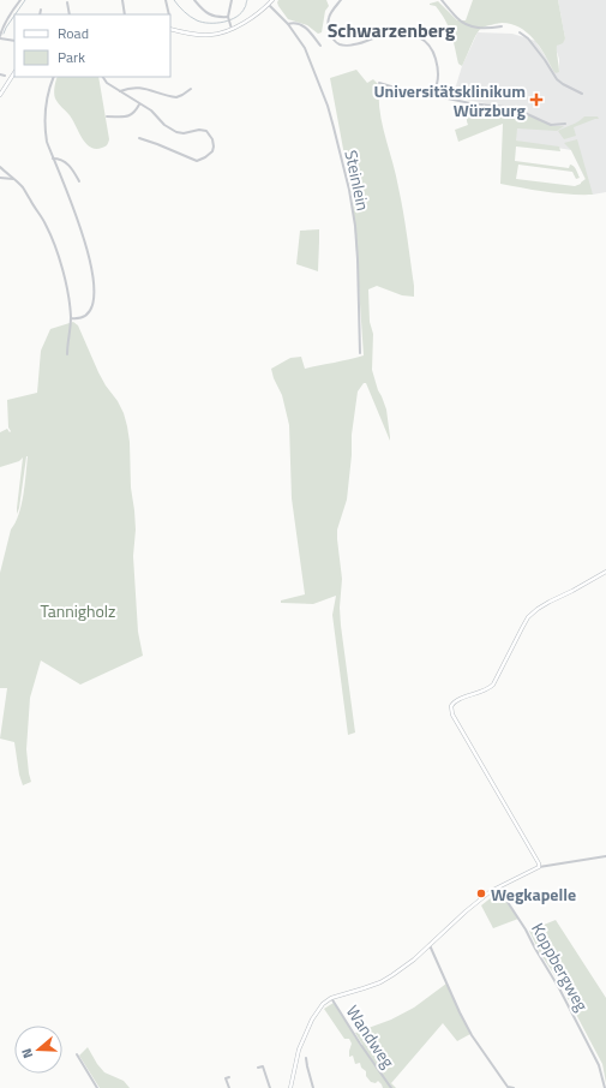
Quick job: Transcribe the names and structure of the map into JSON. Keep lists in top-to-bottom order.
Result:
{
  "streets": {
    "street": ["Steinlein", "Koppbergweg", "Wandweg"]
  },
  "districts": ["Schwarzenberg"],
  "parks": ["Tannigholz"],
  "places": {
    "health": ["Universitätsklinikum Würzburg"],
    "other": ["Wegkapelle"]
  },
  "legend": ["Road", "Park"],
  "north": "left"
}
